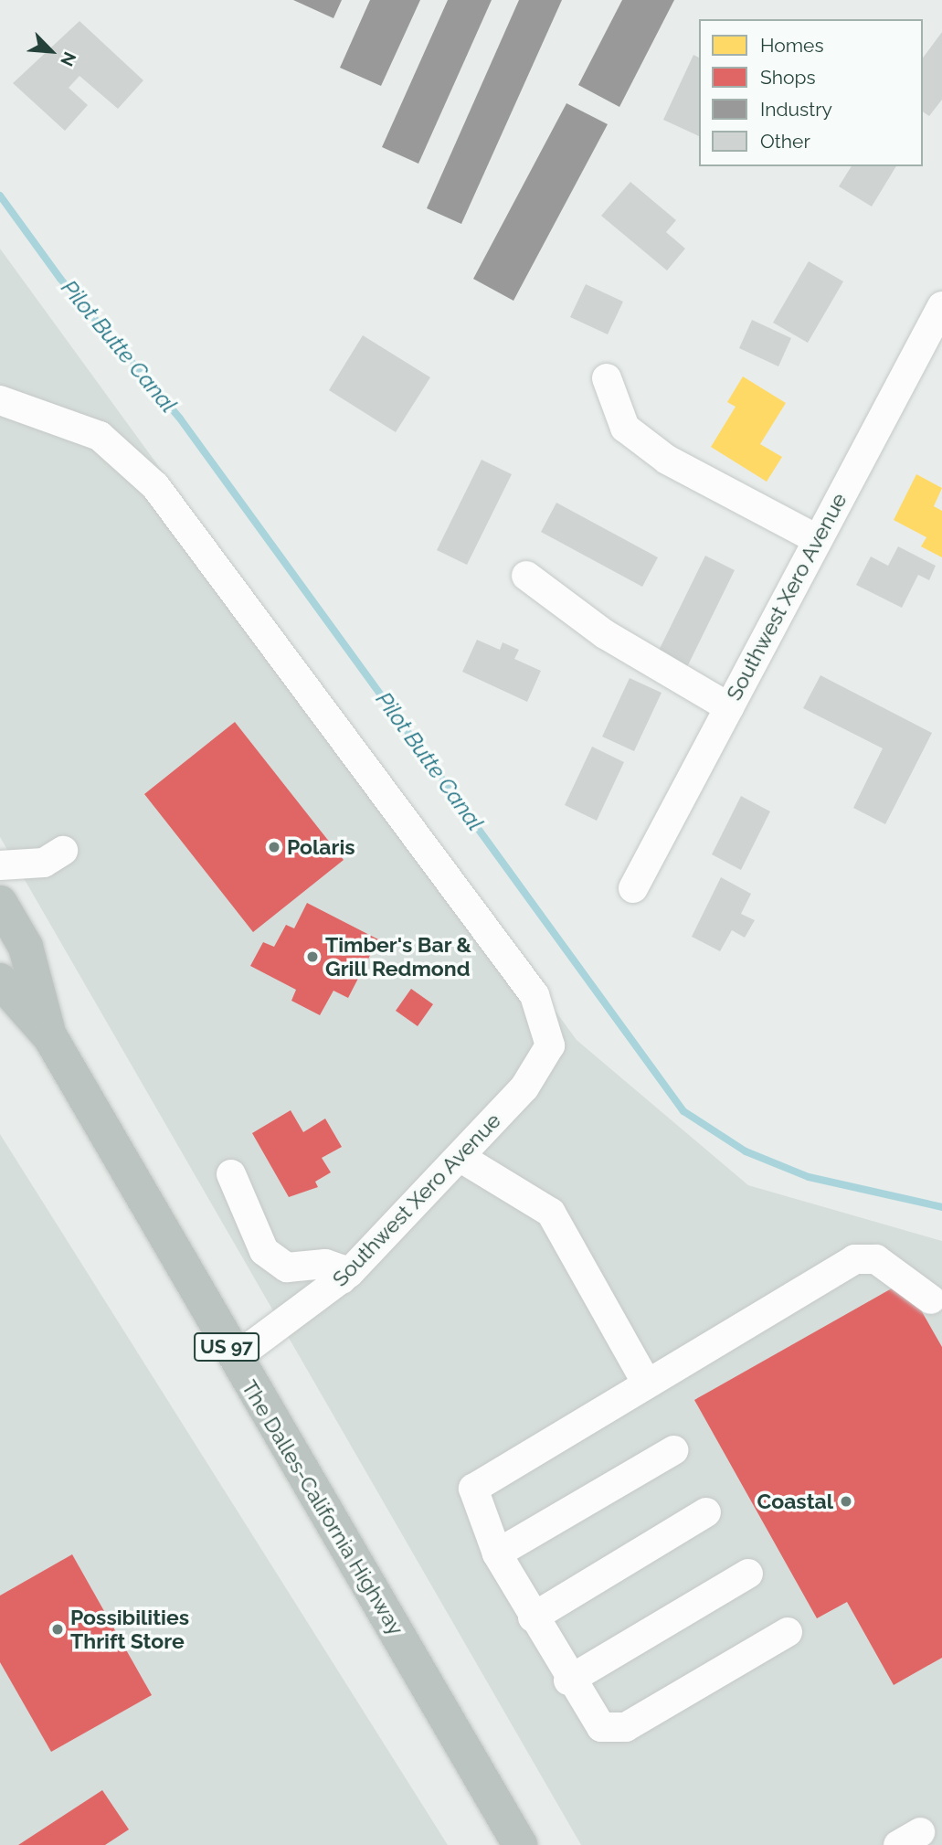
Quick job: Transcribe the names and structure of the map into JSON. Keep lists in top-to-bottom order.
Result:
{
  "streets": {
    "highway": ["US 97", "The Dalles-California Highway"],
    "street": ["Southwest Xero Avenue"]
  },
  "crossings": [
    ["Southwest Xero Avenue", "The Dalles-California Highway"]
  ],
  "water": ["Pilot Butte Canal"],
  "places": [
    "Polaris",
    "Timber's Bar & Grill Redmond",
    "Coastal",
    "Possibilities Thrift Store"
  ],
  "legend": [
    "Homes",
    "Shops",
    "Industry",
    "Other"
  ],
  "north": "bottom right"
}
